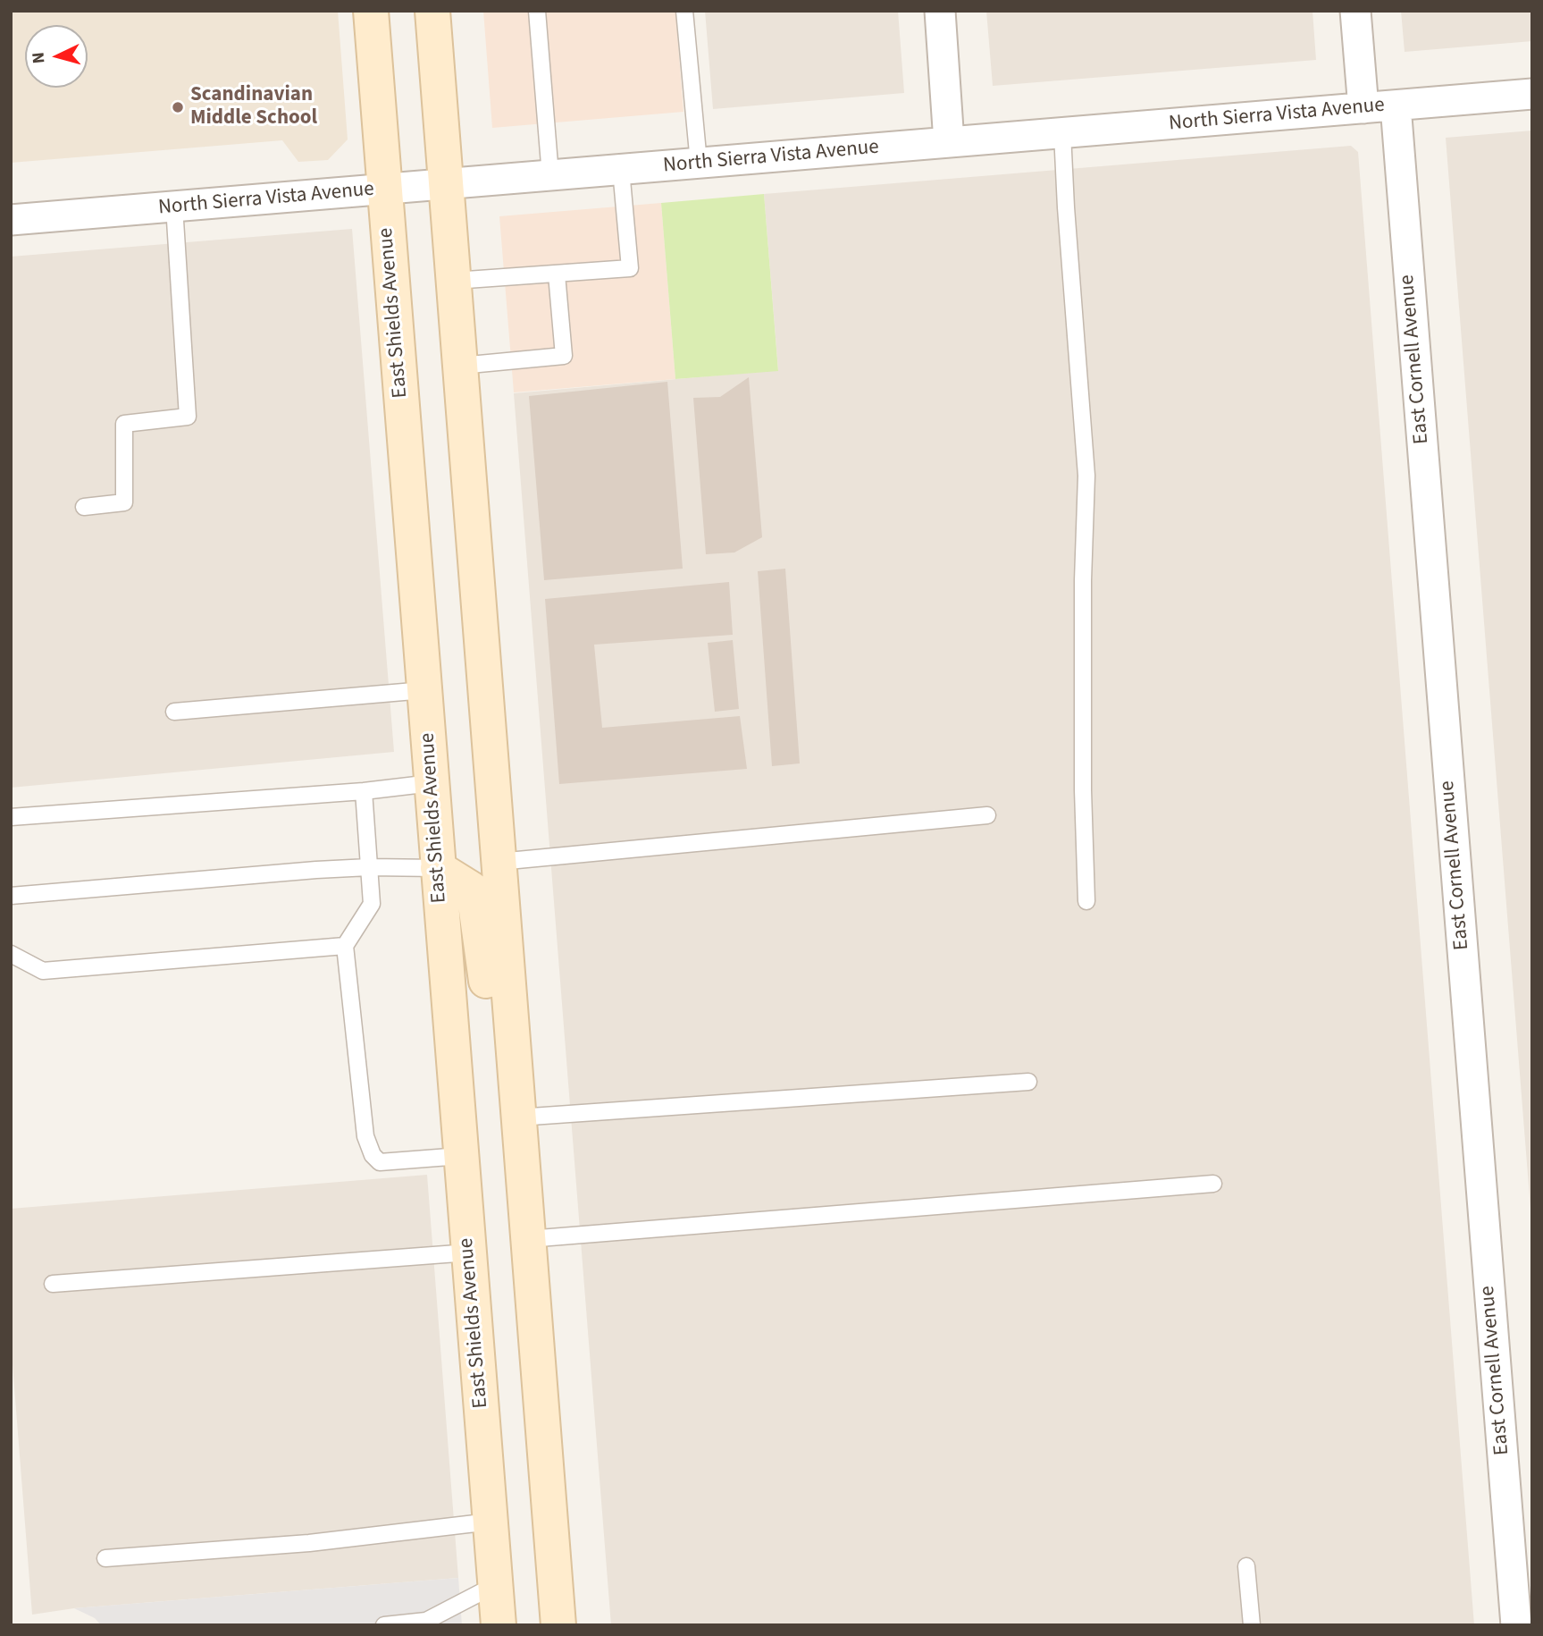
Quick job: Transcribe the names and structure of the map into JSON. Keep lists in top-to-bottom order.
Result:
{
  "streets": {
    "main road": ["East Shields Avenue"],
    "street": ["North Sierra Vista Avenue", "East Cornell Avenue"]
  },
  "crossings": [
    ["North Sierra Vista Avenue", "East Shields Avenue"],
    ["North Sierra Vista Avenue", "East Cornell Avenue"]
  ],
  "places": ["Scandinavian Middle School"],
  "north": "left"
}
